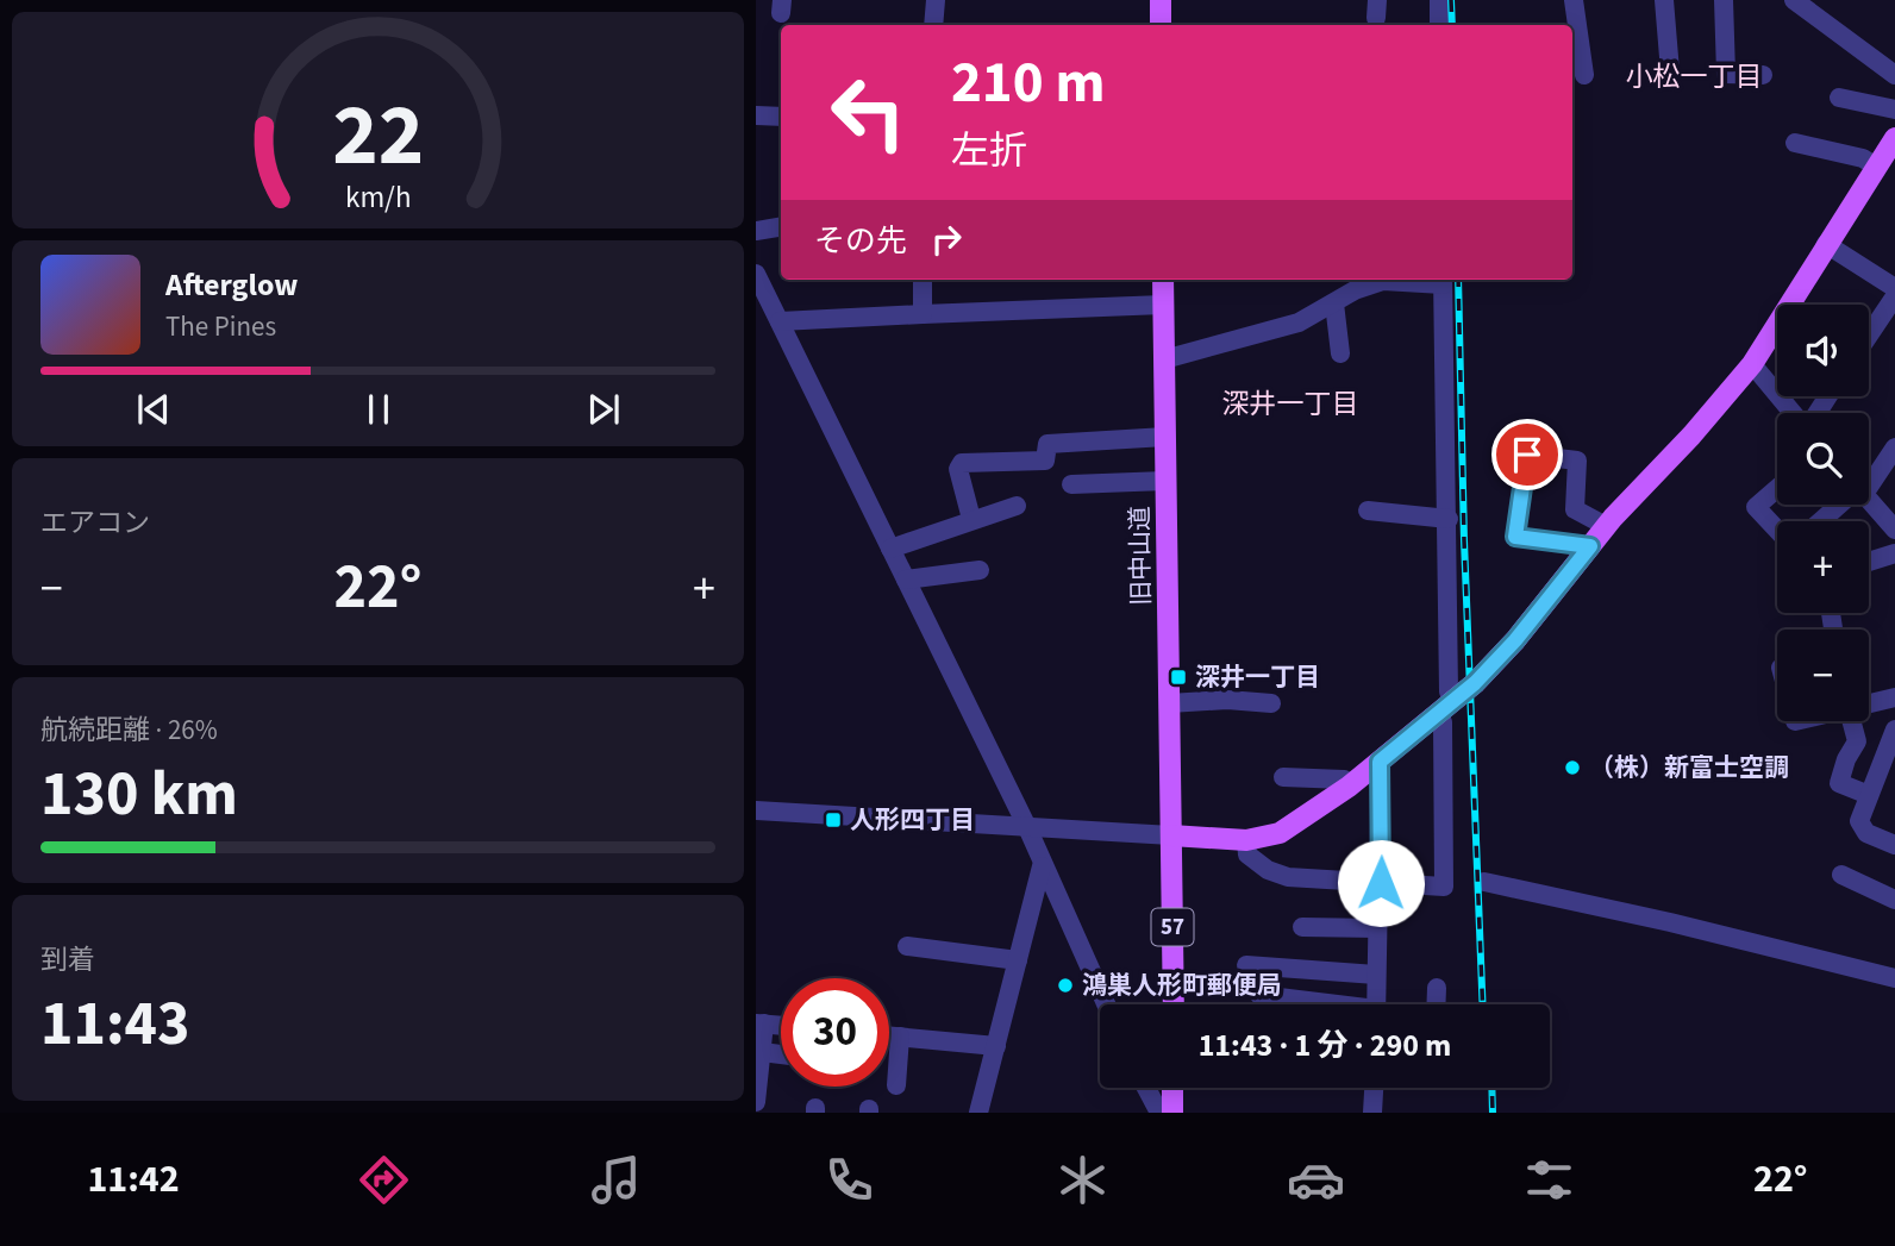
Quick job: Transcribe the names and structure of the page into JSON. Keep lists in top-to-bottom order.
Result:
{
  "streets": {
    "main road": ["旧中山道", "57"]
  },
  "crossings": [
    ["旧中山道", "57"]
  ],
  "districts": ["小松一丁目", "深井一丁目"],
  "places": {
    "transit": ["深井一丁目", "人形四丁目"],
    "other": ["（株）新富士空調", "鴻巣人形町郵便局"]
  },
  "page": {
    "turn": ["210 m", "左折"],
    "then": "その先",
    "song": ["Afterglow", "The Pines"],
    "map_buttons": ["+", "−"],
    "tile": [
      "エアコン",
      ["航続距離 · 26%", "130 km"],
      ["到着", "11:43"]
    ],
    "heat": ["−", "22°", "+"],
    "limit": "30",
    "trip": "11:43 · 1 分 · 290 m",
    "tabs": ["11:42", "22°"],
    "gauge": ["22", "km/h"]
  }
}
